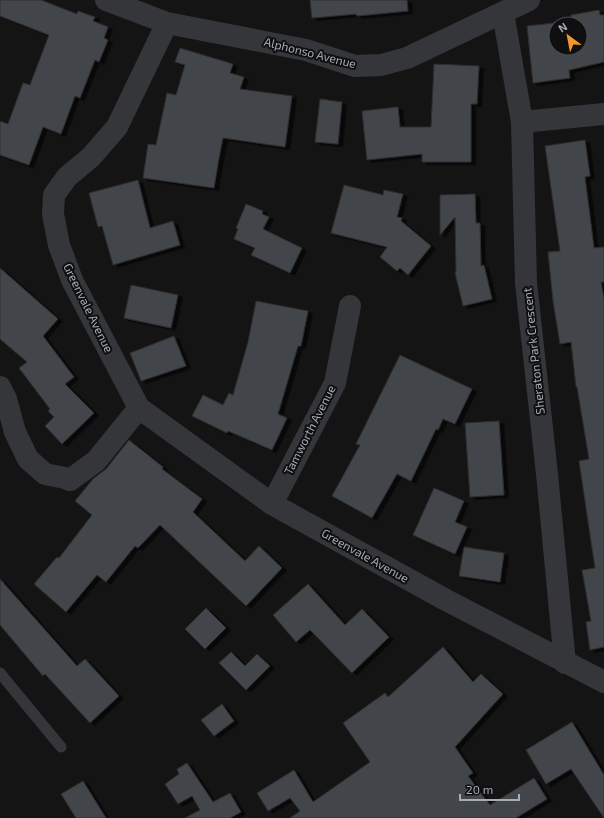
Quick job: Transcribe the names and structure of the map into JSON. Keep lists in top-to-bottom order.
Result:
{
  "streets": {
    "street": [
      "Alphonso Avenue",
      "Greenvale Avenue",
      "Sheraton Park Crescent",
      "Tamworth Avenue"
    ]
  },
  "crossings": [
    ["Alphonso Avenue", "Greenvale Avenue"],
    ["Alphonso Avenue", "Sheraton Park Crescent"],
    ["Greenvale Avenue", "Sheraton Park Crescent"],
    ["Greenvale Avenue", "Tamworth Avenue"]
  ],
  "scale_bar": "20 m",
  "north": "top left"
}
